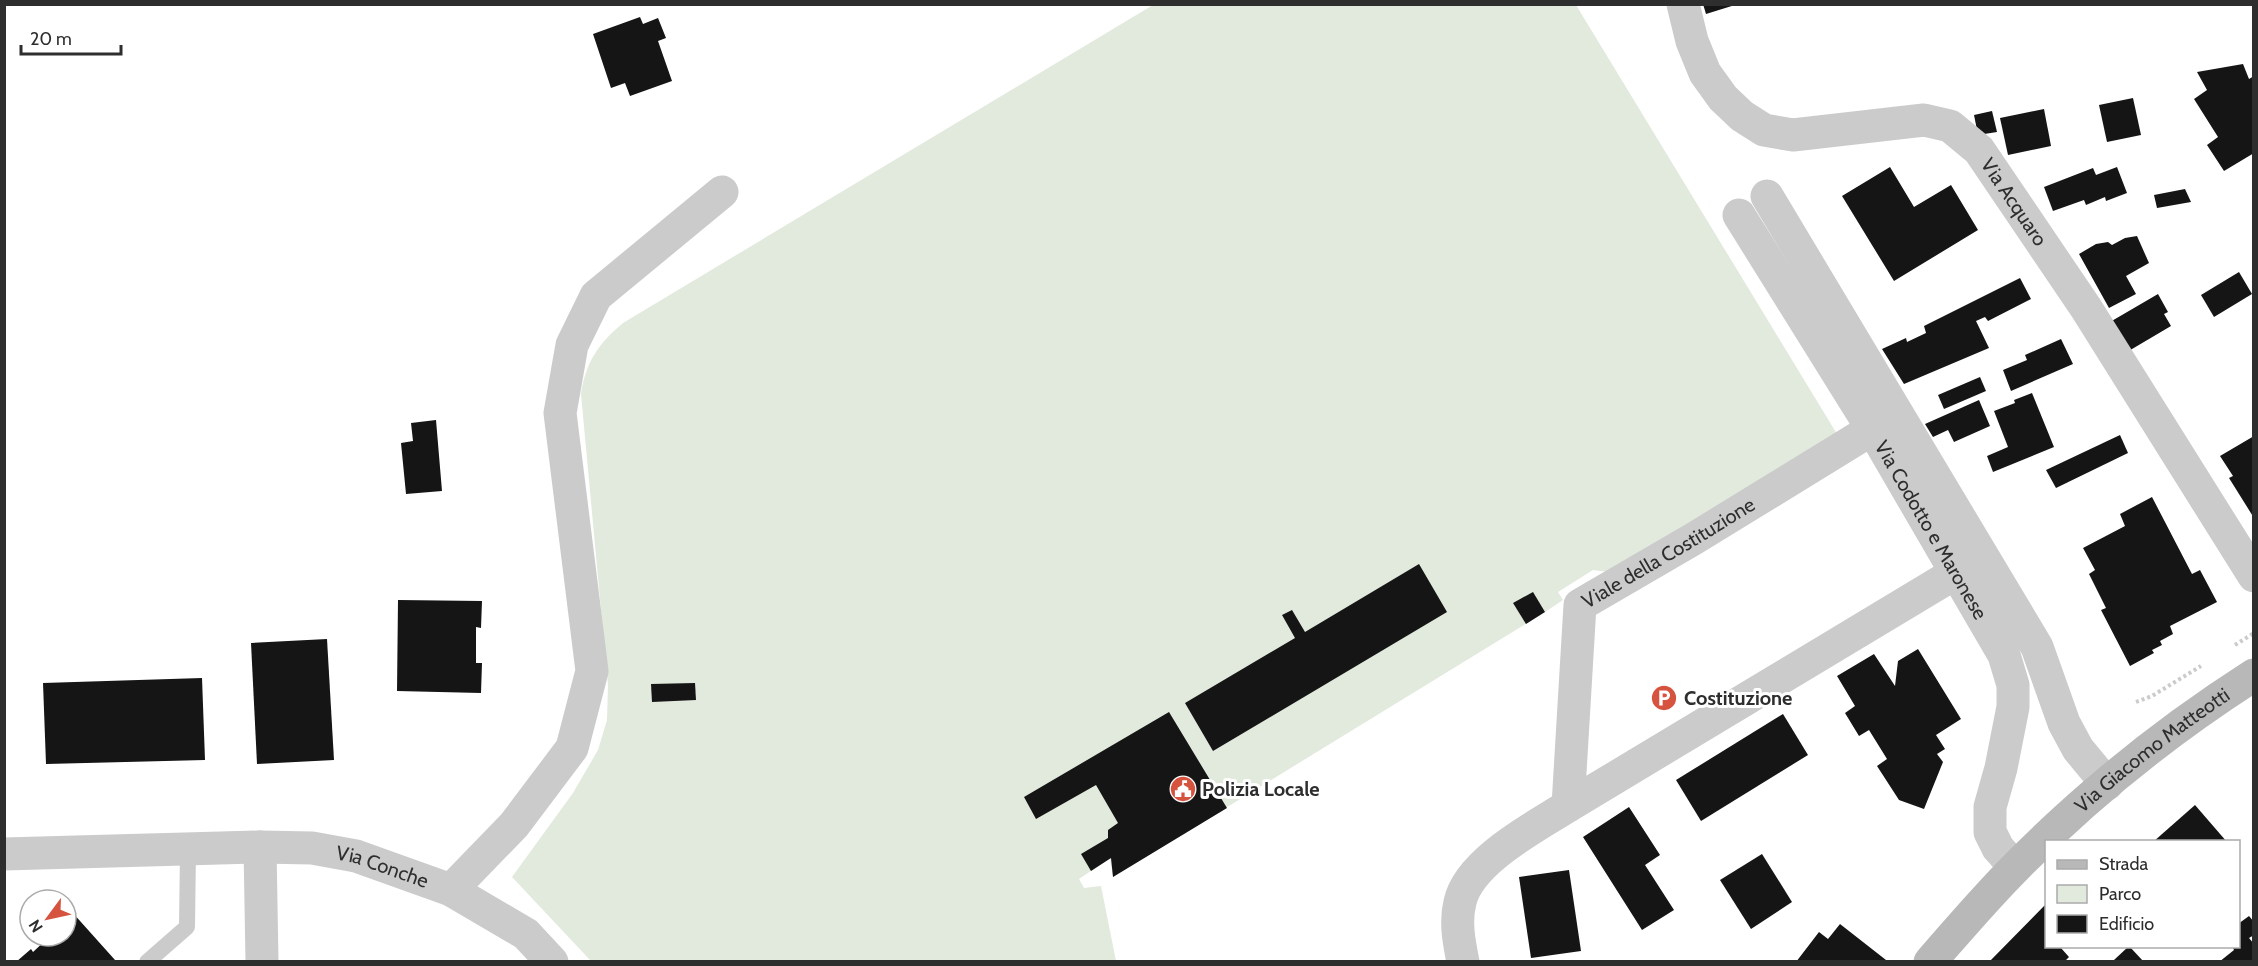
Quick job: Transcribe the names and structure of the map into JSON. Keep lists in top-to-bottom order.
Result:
{
  "streets": {
    "main road": ["Via Giacomo Matteotti"],
    "street": [
      "Via Acquaro",
      "Via Codotto e Maronese",
      "Viale della Costituzione",
      "Via Conche"
    ]
  },
  "crossings": [
    ["Via Codotto e Maronese", "Viale della Costituzione"],
    ["Via Codotto e Maronese", "Via Giacomo Matteotti"]
  ],
  "places": {
    "parking": ["Costituzione"],
    "public building": ["Polizia Locale"]
  },
  "legend": ["Strada", "Parco", "Edificio"],
  "scale_bar": "20 m",
  "north": "bottom left"
}
